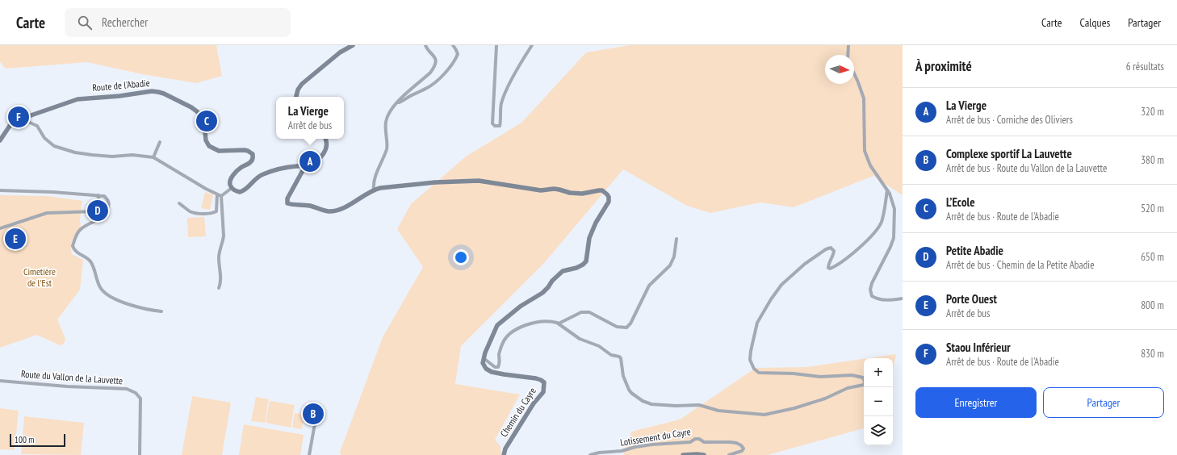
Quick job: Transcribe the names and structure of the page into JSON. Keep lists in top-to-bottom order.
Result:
{
  "streets": {
    "street": [
      "Route de l'Abadie",
      "Route du Vallon de la Lauvette",
      "Chemin du Cayre",
      "Lotissement du Cayre"
    ]
  },
  "parks": ["Cimetière de l'Est"],
  "scale_bar": "100 m",
  "north": "right",
  "page": {
    "header": "Carte",
    "search": "Rechercher",
    "nav": ["Carte", "Calques", "Partager"],
    "heading": ["À proximité", "6 résultats"],
    "list": [
      {
        "mark": "A",
        "name": "La Vierge",
        "note": "Arrêt de bus · Corniche des Oliviers",
        "value": "320 m"
      },
      {
        "mark": "B",
        "name": "Complexe sportif La Lauvette",
        "note": "Arrêt de bus · Route du Vallon de la Lauvette",
        "value": "380 m"
      },
      {
        "mark": "C",
        "name": "L’Ecole",
        "note": "Arrêt de bus · Route de l'Abadie",
        "value": "520 m"
      },
      {
        "mark": "D",
        "name": "Petite Abadie",
        "note": "Arrêt de bus · Chemin de la Petite Abadie",
        "value": "650 m"
      },
      {
        "mark": "E",
        "name": "Porte Ouest",
        "note": "Arrêt de bus",
        "value": "800 m"
      },
      {
        "mark": "F",
        "name": "Staou Inférieur",
        "note": "Arrêt de bus · Route de l'Abadie",
        "value": "830 m"
      }
    ],
    "popup": ["La Vierge", "Arrêt de bus"],
    "pins": [
      "F",
      "C",
      "A",
      "D",
      "E",
      "B"
    ],
    "map_buttons": ["+", "−"],
    "buttons": ["Enregistrer", "Partager"],
    "scale": "100 m"
  }
}
